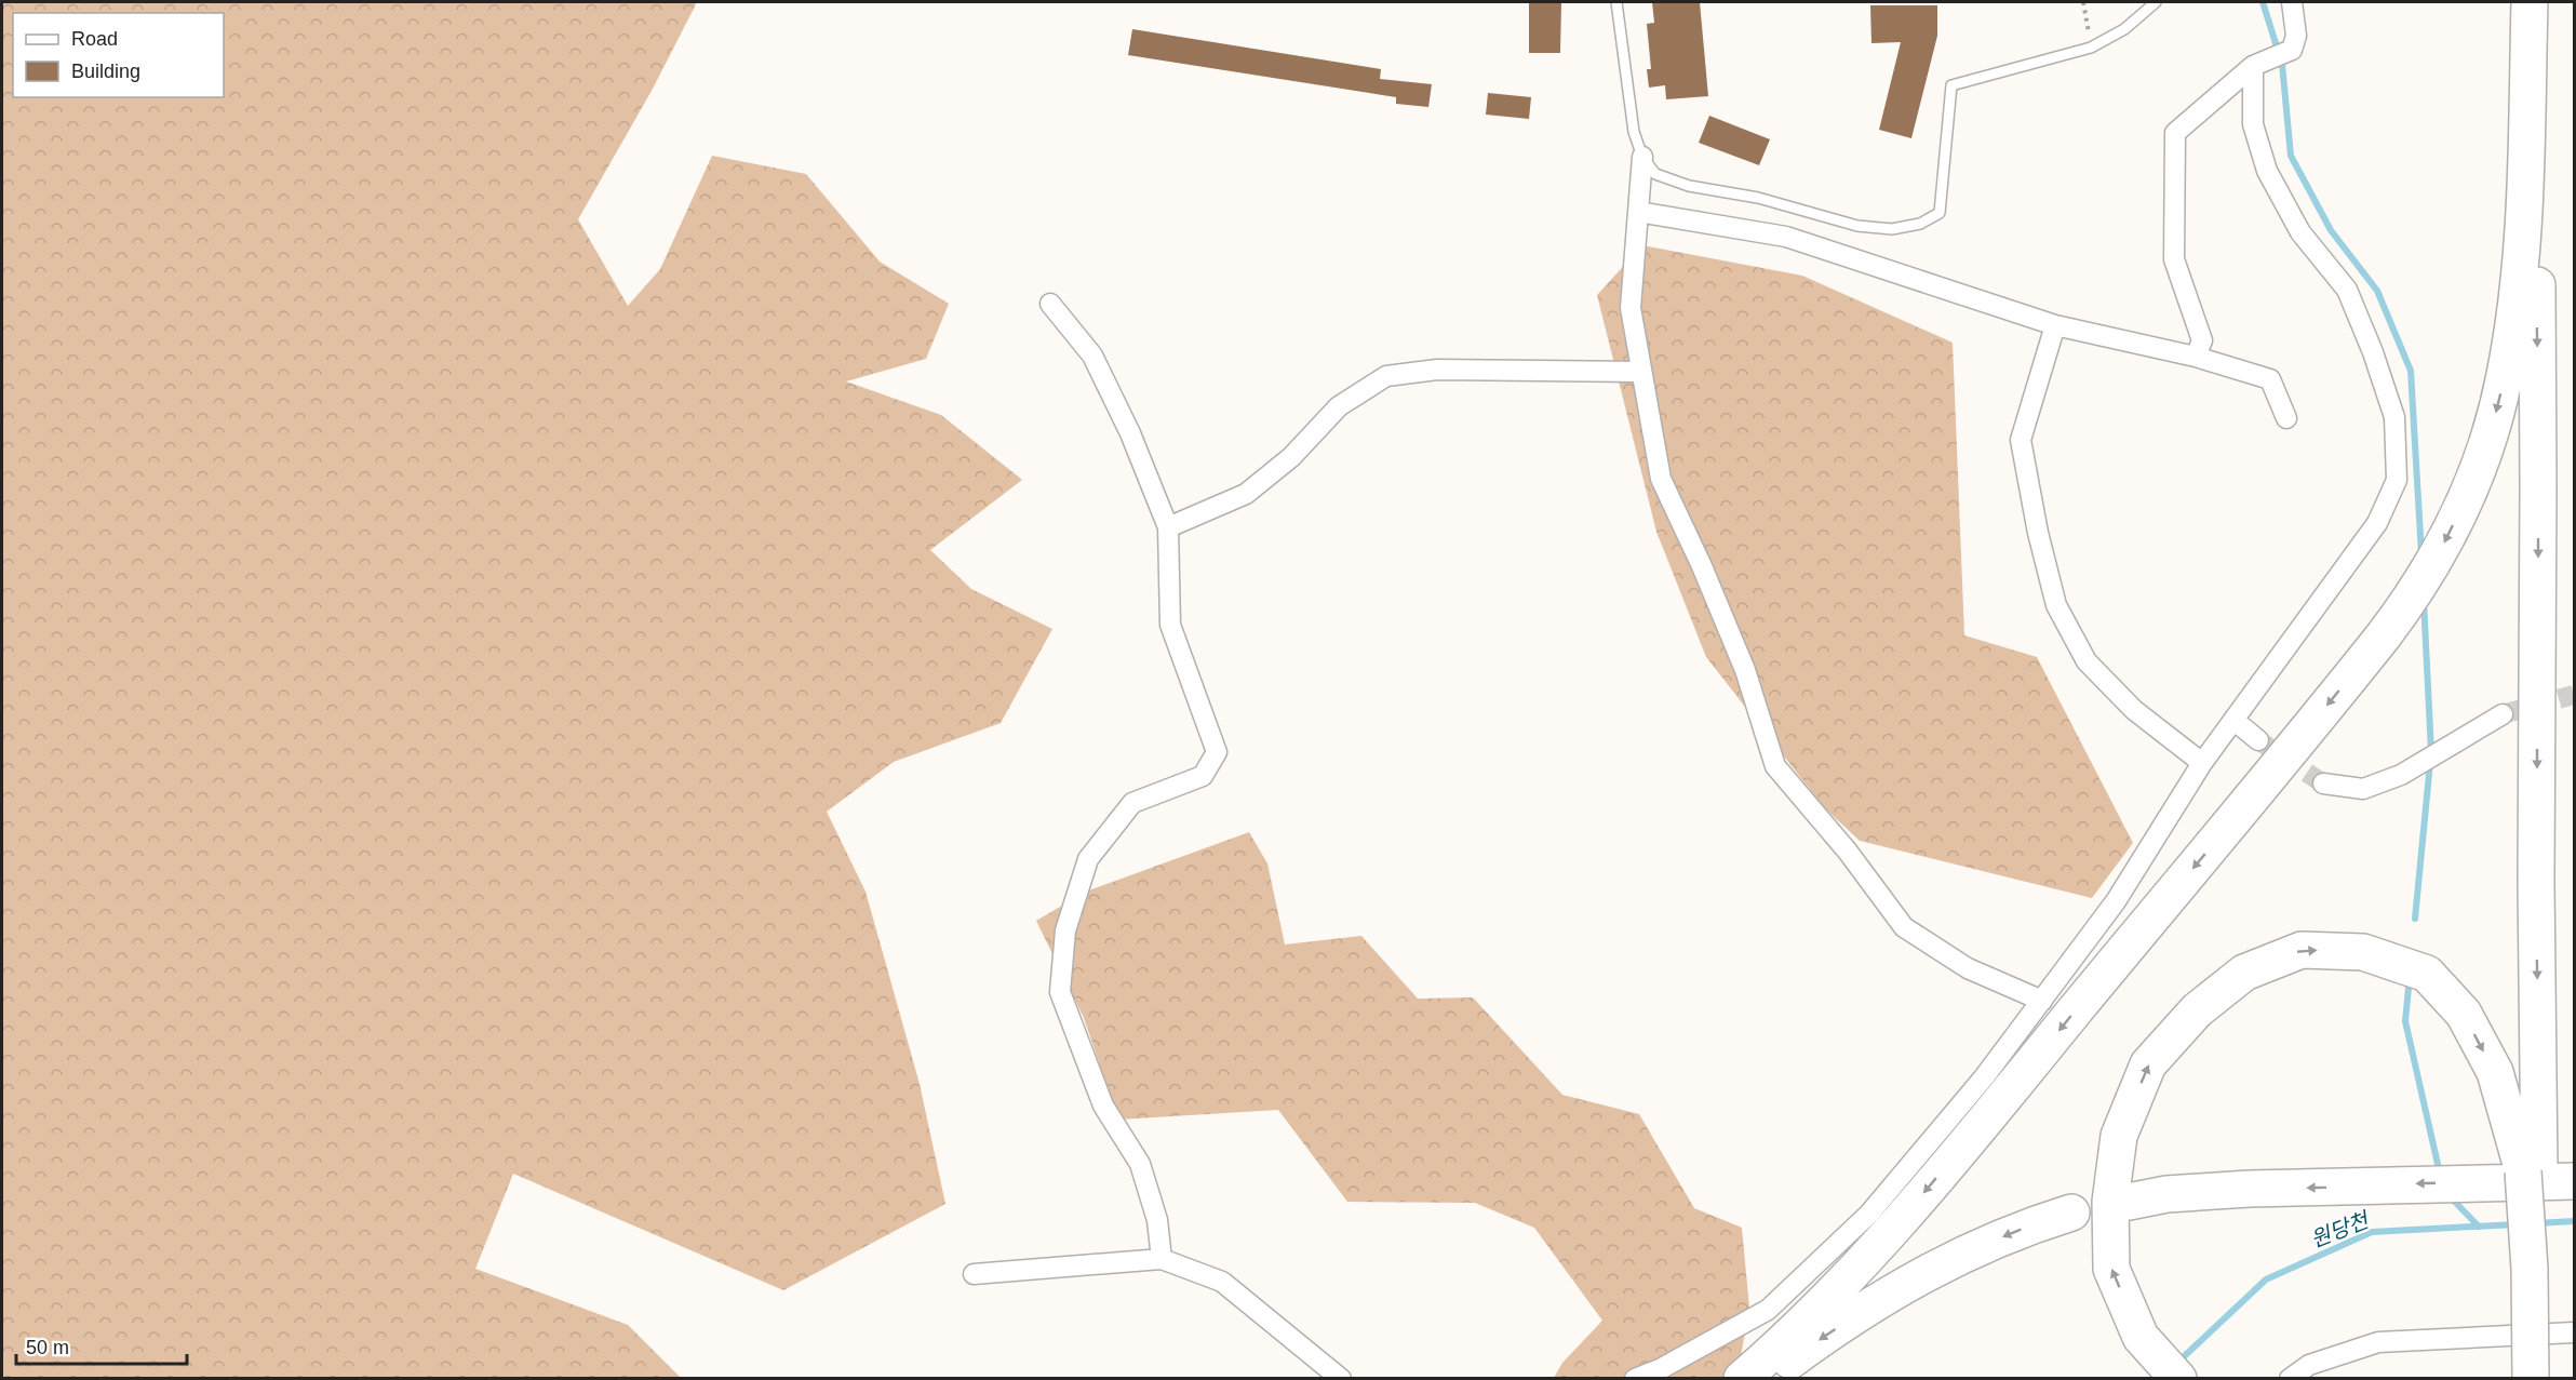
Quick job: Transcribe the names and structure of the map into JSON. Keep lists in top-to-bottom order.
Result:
{
  "water": ["원당천"],
  "legend": ["Road", "Building"],
  "scale_bar": "50 m"
}
